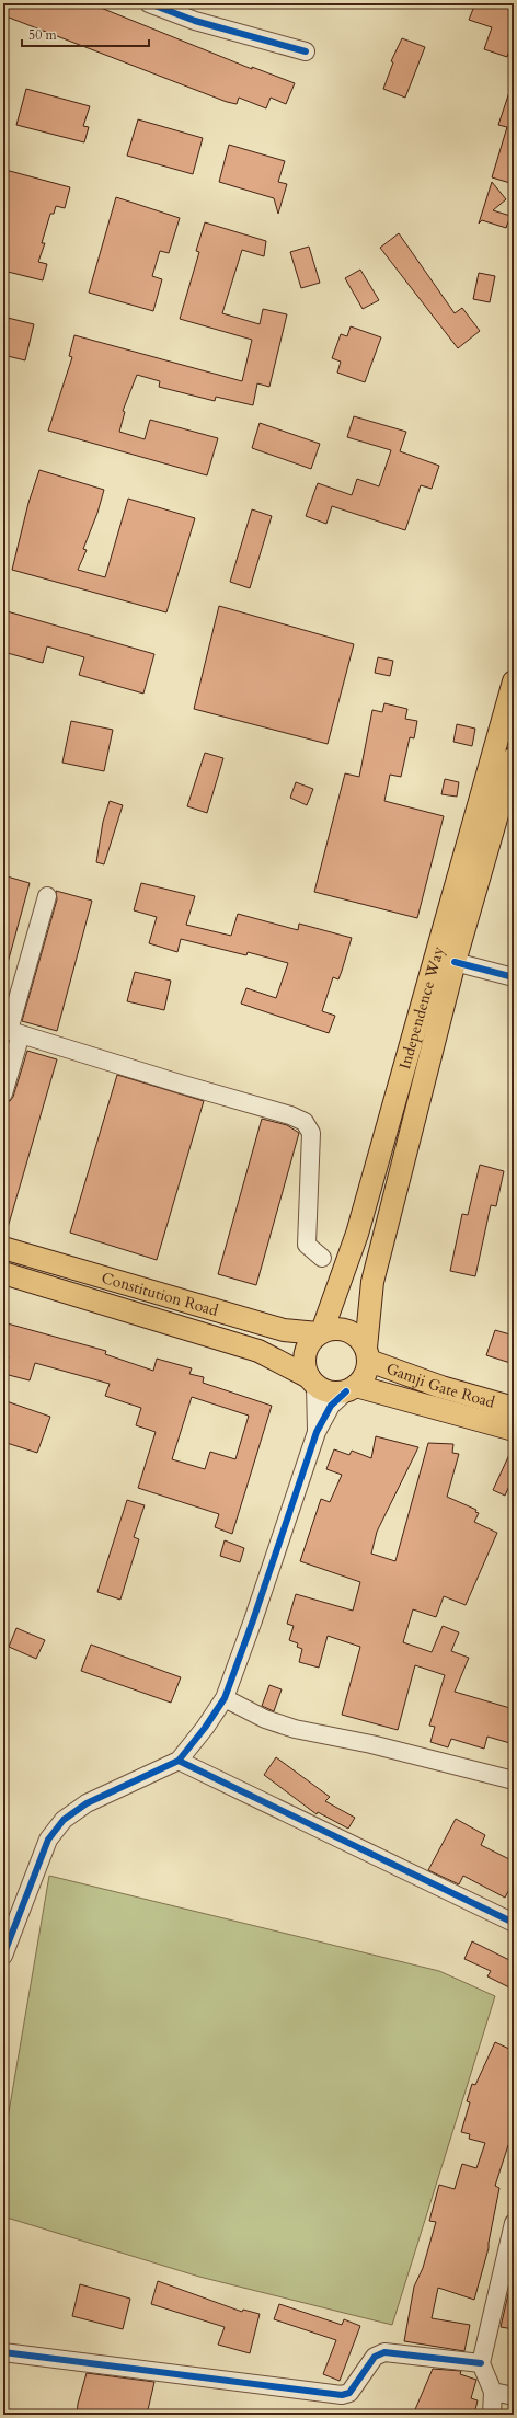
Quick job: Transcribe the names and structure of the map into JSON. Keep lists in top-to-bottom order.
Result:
{
  "streets": {
    "main road": ["Independence Way", "Constitution Road", "Gamji Gate Road"]
  },
  "crossings": [
    ["Independence Way", "Constitution Road"],
    ["Independence Way", "Gamji Gate Road"],
    ["Constitution Road", "Gamji Gate Road"]
  ],
  "scale_bar": "50 m"
}
